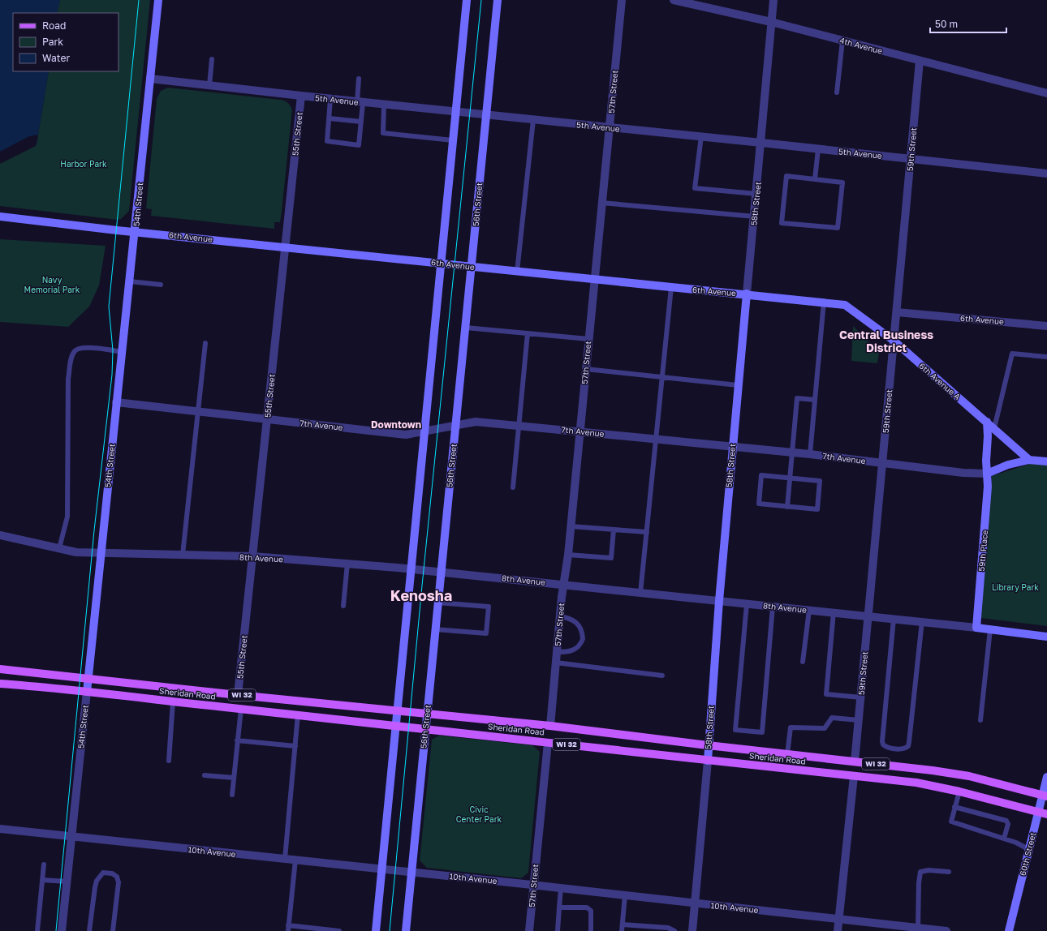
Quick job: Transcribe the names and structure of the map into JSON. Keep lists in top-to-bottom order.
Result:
{
  "streets": {
    "main road": ["Sheridan Road", "WI 32"],
    "street": [
      "4th Avenue",
      "57th Street",
      "5th Avenue",
      "55th Street",
      "59th Street",
      "58th Street",
      "54th Street",
      "56th Street",
      "6th Avenue",
      "6th Avenue A",
      "7th Avenue",
      "59th Place",
      "8th Avenue",
      "10th Avenue",
      "60th Street"
    ]
  },
  "crossings": [
    ["4th Avenue", "59th Street"],
    ["4th Avenue", "58th Street"],
    ["57th Street", "5th Avenue"],
    ["57th Street", "6th Avenue"],
    ["57th Street", "7th Avenue"],
    ["57th Street", "8th Avenue"],
    ["57th Street", "Sheridan Road"],
    ["57th Street", "10th Avenue"],
    ["5th Avenue", "55th Street"],
    ["5th Avenue", "59th Street"],
    ["5th Avenue", "58th Street"],
    ["5th Avenue", "54th Street"],
    ["5th Avenue", "56th Street"],
    ["55th Street", "6th Avenue"],
    ["55th Street", "7th Avenue"],
    ["55th Street", "8th Avenue"],
    ["55th Street", "Sheridan Road"],
    ["59th Street", "6th Avenue"],
    ["59th Street", "6th Avenue A"],
    ["59th Street", "7th Avenue"],
    ["59th Street", "8th Avenue"],
    ["59th Street", "Sheridan Road"],
    ["58th Street", "6th Avenue"],
    ["58th Street", "7th Avenue"],
    ["58th Street", "8th Avenue"],
    ["58th Street", "Sheridan Road"],
    ["58th Street", "10th Avenue"],
    ["54th Street", "6th Avenue"],
    ["54th Street", "7th Avenue"],
    ["54th Street", "8th Avenue"],
    ["54th Street", "Sheridan Road"],
    ["54th Street", "10th Avenue"],
    ["56th Street", "6th Avenue"],
    ["56th Street", "7th Avenue"],
    ["56th Street", "8th Avenue"],
    ["56th Street", "Sheridan Road"],
    ["56th Street", "10th Avenue"],
    ["6th Avenue", "6th Avenue A"],
    ["6th Avenue A", "7th Avenue"],
    ["7th Avenue", "59th Place"],
    ["59th Place", "8th Avenue"],
    ["Sheridan Road", "60th Street"]
  ],
  "districts": ["Central Business District", "Downtown", "Kenosha"],
  "parks": [
    "Harbor Park",
    "Navy Memorial Park",
    "Library Park",
    "Civic Center Park"
  ],
  "legend": ["Road", "Park", "Water"],
  "scale_bar": "50 m"
}
